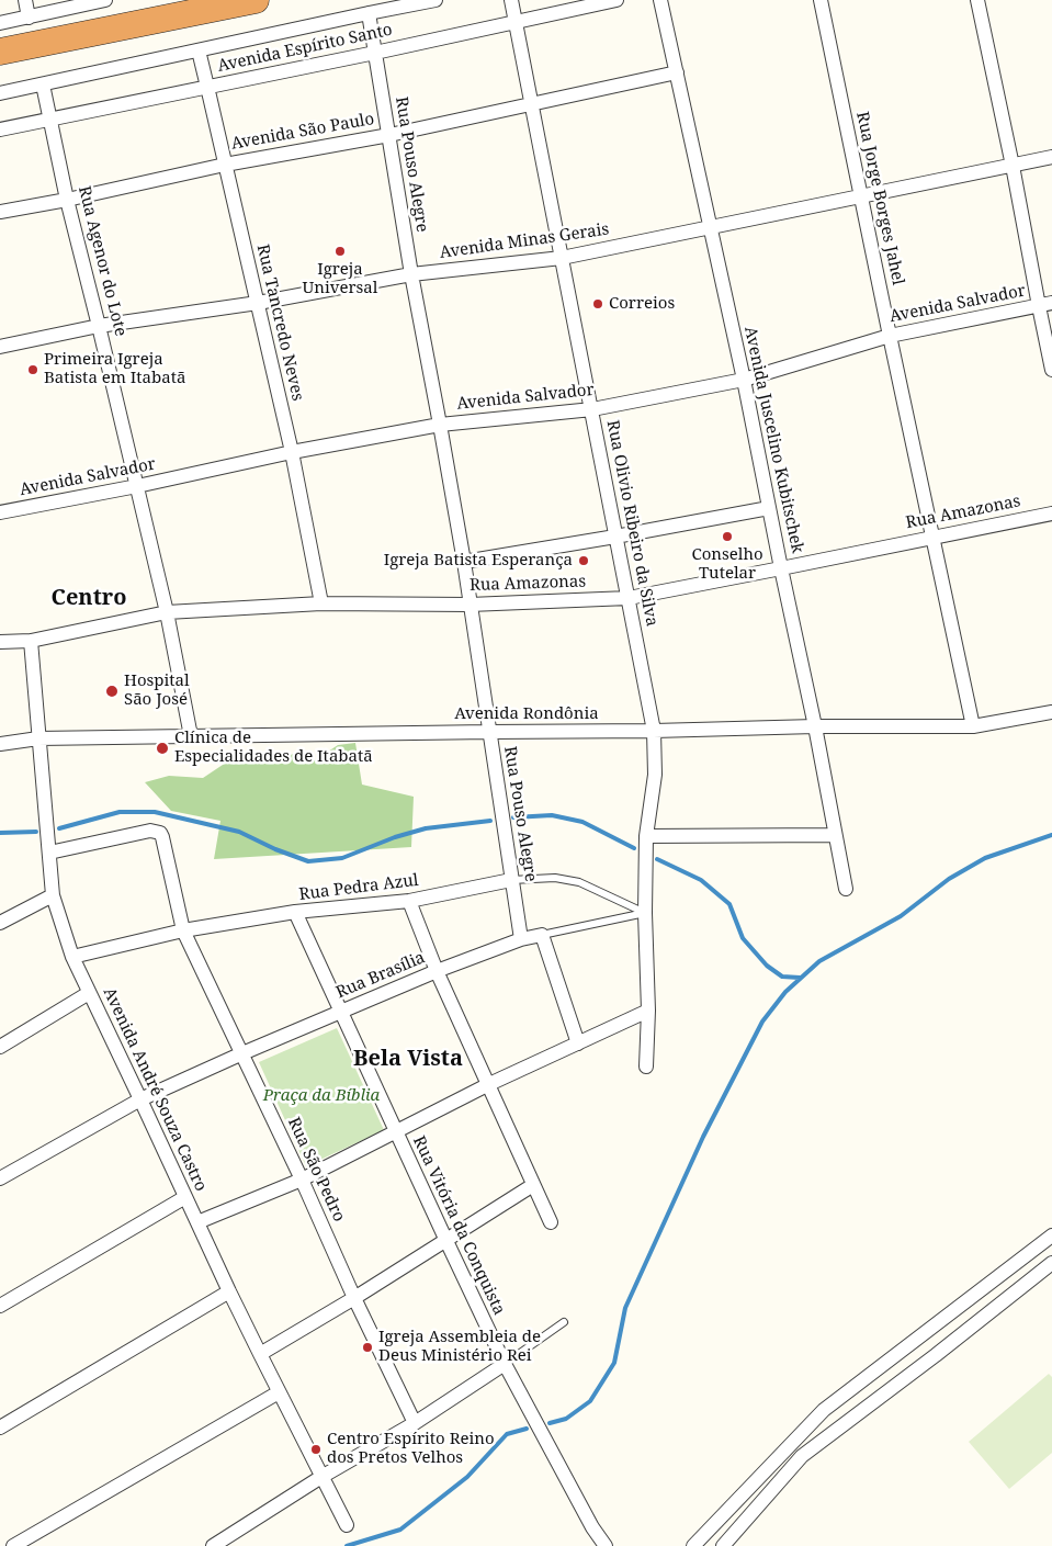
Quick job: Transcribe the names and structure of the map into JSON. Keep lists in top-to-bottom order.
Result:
{
  "streets": {
    "street": [
      "Avenida Espírito Santo",
      "Avenida São Paulo",
      "Rua Pouso Alegre",
      "Rua Jorge Borges Jahel",
      "Avenida Minas Gerais",
      "Rua Agenor do Lote",
      "Avenida Salvador",
      "Rua Tancredo Neves",
      "Avenida Juscelino Kubitschek",
      "Rua Amazonas",
      "Rua Olivio Ribeiro da Silva",
      "Avenida Rondônia",
      "Rua Pedra Azul",
      "Rua Brasília",
      "Avenida André Souza Castro",
      "Rua São Pedro",
      "Rua Vitória da Conquista"
    ]
  },
  "crossings": [
    ["Avenida Espírito Santo", "Rua Pouso Alegre"],
    ["Avenida Espírito Santo", "Rua Agenor do Lote"],
    ["Avenida Espírito Santo", "Rua Tancredo Neves"],
    ["Avenida Espírito Santo", "Rua Olivio Ribeiro da Silva"],
    ["Avenida São Paulo", "Rua Pouso Alegre"],
    ["Avenida São Paulo", "Rua Agenor do Lote"],
    ["Avenida São Paulo", "Rua Tancredo Neves"],
    ["Avenida São Paulo", "Avenida Juscelino Kubitschek"],
    ["Avenida São Paulo", "Rua Olivio Ribeiro da Silva"],
    ["Rua Pouso Alegre", "Avenida Minas Gerais"],
    ["Rua Pouso Alegre", "Avenida Salvador"],
    ["Rua Pouso Alegre", "Rua Amazonas"],
    ["Rua Pouso Alegre", "Avenida Rondônia"],
    ["Rua Pouso Alegre", "Rua Pedra Azul"],
    ["Rua Pouso Alegre", "Rua Brasília"],
    ["Rua Jorge Borges Jahel", "Avenida Minas Gerais"],
    ["Rua Jorge Borges Jahel", "Avenida Salvador"],
    ["Rua Jorge Borges Jahel", "Rua Amazonas"],
    ["Rua Jorge Borges Jahel", "Avenida Rondônia"],
    ["Avenida Minas Gerais", "Rua Agenor do Lote"],
    ["Avenida Minas Gerais", "Rua Tancredo Neves"],
    ["Avenida Minas Gerais", "Avenida Juscelino Kubitschek"],
    ["Avenida Minas Gerais", "Rua Olivio Ribeiro da Silva"],
    ["Rua Agenor do Lote", "Avenida Salvador"],
    ["Rua Agenor do Lote", "Rua Amazonas"],
    ["Rua Agenor do Lote", "Avenida Rondônia"],
    ["Avenida Salvador", "Rua Tancredo Neves"],
    ["Avenida Salvador", "Avenida Juscelino Kubitschek"],
    ["Avenida Salvador", "Rua Olivio Ribeiro da Silva"],
    ["Rua Tancredo Neves", "Rua Amazonas"],
    ["Avenida Juscelino Kubitschek", "Rua Amazonas"],
    ["Avenida Juscelino Kubitschek", "Avenida Rondônia"],
    ["Rua Amazonas", "Rua Olivio Ribeiro da Silva"],
    ["Rua Amazonas", "Avenida André Souza Castro"],
    ["Rua Olivio Ribeiro da Silva", "Avenida Rondônia"],
    ["Rua Olivio Ribeiro da Silva", "Rua Pedra Azul"],
    ["Rua Olivio Ribeiro da Silva", "Rua Brasília"],
    ["Avenida Rondônia", "Avenida André Souza Castro"],
    ["Rua Pedra Azul", "Rua Brasília"],
    ["Rua Pedra Azul", "Avenida André Souza Castro"],
    ["Rua Pedra Azul", "Rua São Pedro"],
    ["Rua Pedra Azul", "Rua Vitória da Conquista"],
    ["Rua Brasília", "Avenida André Souza Castro"],
    ["Rua Brasília", "Rua São Pedro"],
    ["Rua Brasília", "Rua Vitória da Conquista"],
    ["Avenida André Souza Castro", "Rua São Pedro"]
  ],
  "districts": ["Centro", "Bela Vista"],
  "parks": ["Praça da Bíblia"],
  "places": [
    "Igreja Universal",
    "Correios",
    "Primeira Igreja Batista em Itabatã",
    "Conselho Tutelar",
    "Igreja Batista Esperança",
    "Hospital São José",
    "Clínica de Especialidades de Itabatã",
    "Igreja Assembleia de Deus Ministério Rei",
    "Centro Espírito Reino dos Pretos Velhos"
  ]
}
